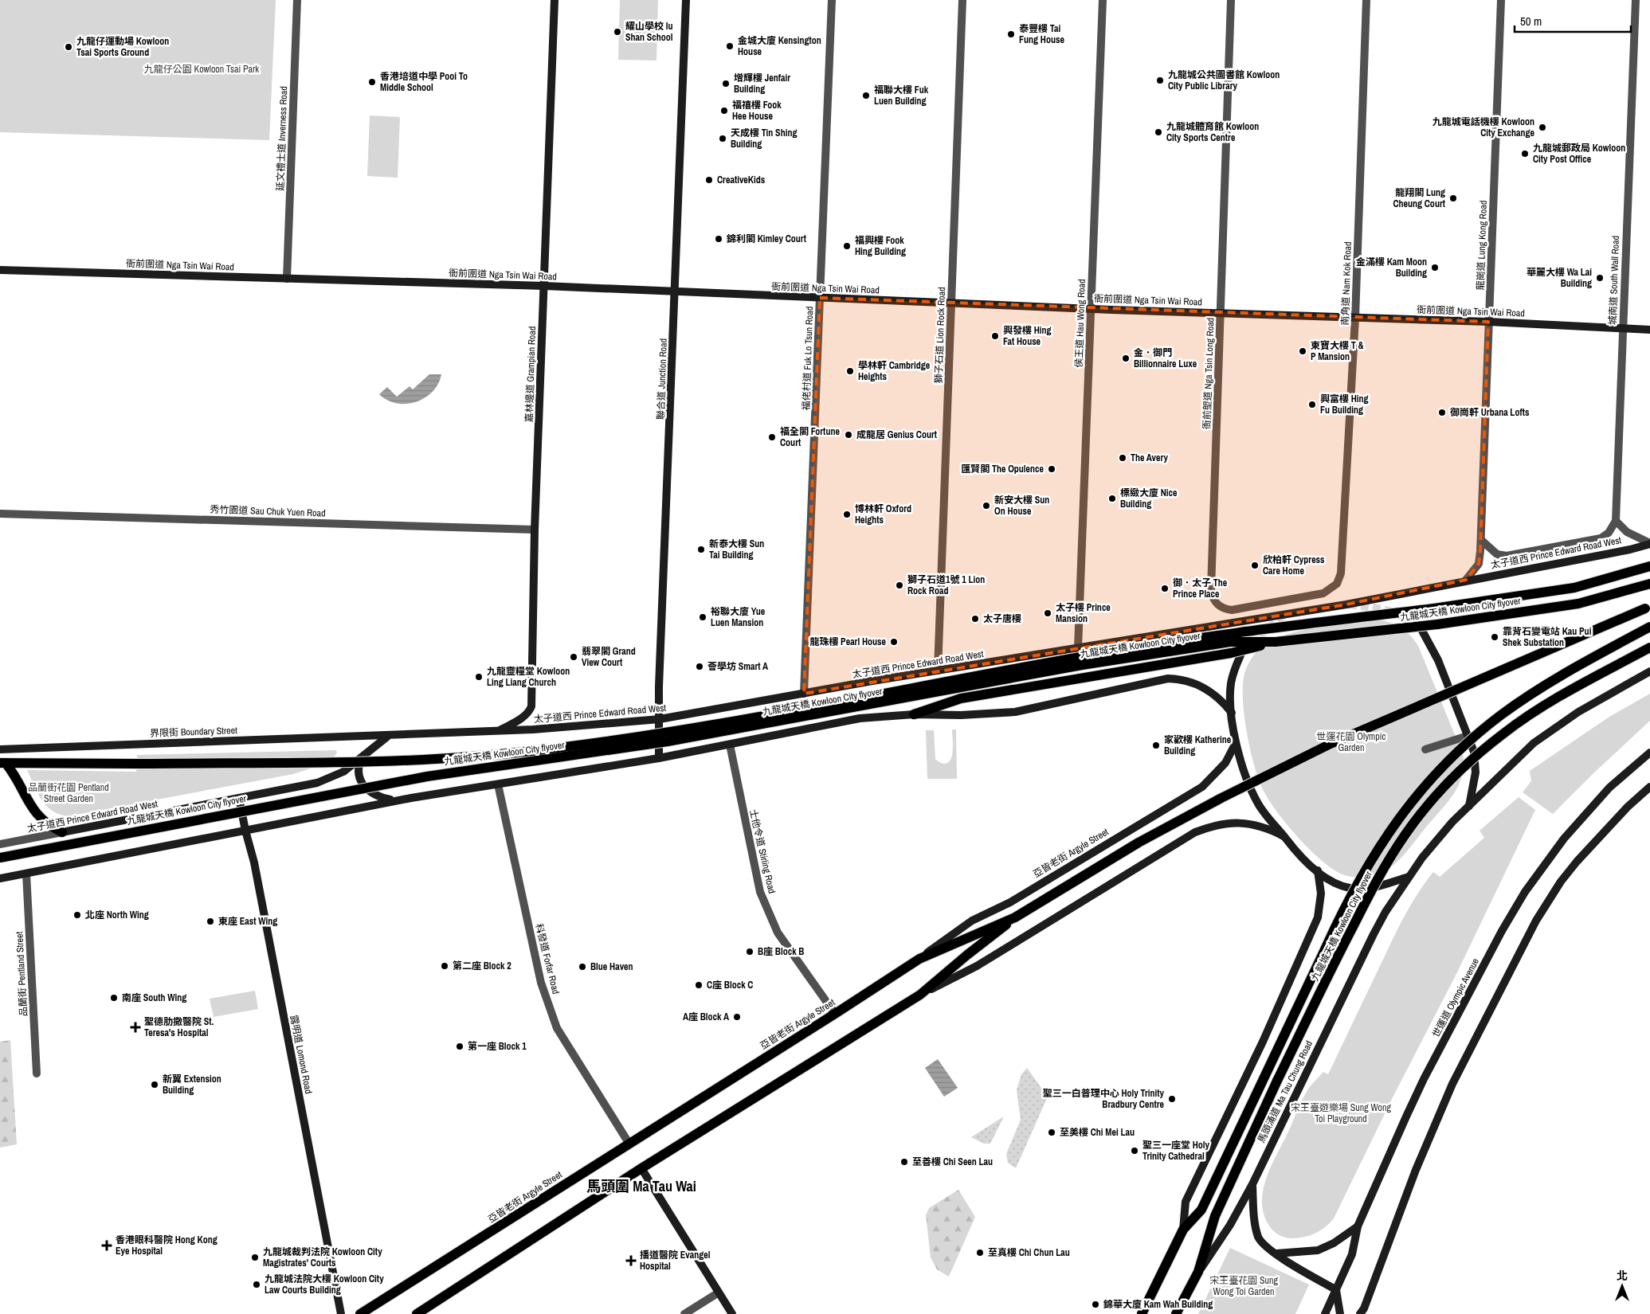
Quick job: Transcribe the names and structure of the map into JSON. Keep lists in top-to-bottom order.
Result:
{
  "streets": {
    "main road": [
      "衙前圍道 Nga Tsin Wai Road",
      "嘉林邊道 Grampian Road",
      "聯合道 Junction Road",
      "太子道西 Prince Edward Road West",
      "九龍城天橋 Kowloon City flyover",
      "界限街 Boundary Street",
      "亞皆老街 Argyle Street",
      "世運道 Olympic Avenue",
      "露明道 Lomond Road",
      "馬頭涌道 Ma Tau Chung Road"
    ],
    "street": [
      "延文禮士道 Inverness Road",
      "龍崗道 Lung Kong Road",
      "城南道 South Wall Road",
      "南角道 Nam Kok Road",
      "侯王道 Hau Wong Road",
      "獅子石道 Lion Rock Road",
      "福佬村道 Fuk Lo Tsun Road",
      "衙前塱道 Nga Tsin Long Road",
      "秀竹園道 Sau Chuk Yuen Road",
      "士他令道 Stirling Road",
      "科發道 Forfar Road",
      "品蘭街 Pentland Street"
    ]
  },
  "crossings": [
    ["延文禮士道 Inverness Road", "衙前圍道 Nga Tsin Wai Road"],
    ["龍崗道 Lung Kong Road", "衙前圍道 Nga Tsin Wai Road"],
    ["龍崗道 Lung Kong Road", "太子道西 Prince Edward Road West"],
    ["衙前圍道 Nga Tsin Wai Road", "城南道 South Wall Road"],
    ["衙前圍道 Nga Tsin Wai Road", "南角道 Nam Kok Road"],
    ["衙前圍道 Nga Tsin Wai Road", "侯王道 Hau Wong Road"],
    ["衙前圍道 Nga Tsin Wai Road", "獅子石道 Lion Rock Road"],
    ["衙前圍道 Nga Tsin Wai Road", "福佬村道 Fuk Lo Tsun Road"],
    ["衙前圍道 Nga Tsin Wai Road", "衙前塱道 Nga Tsin Long Road"],
    ["衙前圍道 Nga Tsin Wai Road", "嘉林邊道 Grampian Road"],
    ["衙前圍道 Nga Tsin Wai Road", "聯合道 Junction Road"],
    ["城南道 South Wall Road", "太子道西 Prince Edward Road West"],
    ["南角道 Nam Kok Road", "衙前塱道 Nga Tsin Long Road"],
    ["侯王道 Hau Wong Road", "太子道西 Prince Edward Road West"],
    ["獅子石道 Lion Rock Road", "太子道西 Prince Edward Road West"],
    ["福佬村道 Fuk Lo Tsun Road", "太子道西 Prince Edward Road West"],
    ["嘉林邊道 Grampian Road", "秀竹園道 Sau Chuk Yuen Road"],
    ["嘉林邊道 Grampian Road", "太子道西 Prince Edward Road West"],
    ["聯合道 Junction Road", "太子道西 Prince Edward Road West"],
    ["太子道西 Prince Edward Road West", "界限街 Boundary Street"],
    ["太子道西 Prince Edward Road West", "露明道 Lomond Road"],
    ["九龍城天橋 Kowloon City flyover", "馬頭涌道 Ma Tau Chung Road"],
    ["士他令道 Stirling Road", "亞皆老街 Argyle Street"],
    ["亞皆老街 Argyle Street", "科發道 Forfar Road"]
  ],
  "districts": ["馬頭圍 Ma Tau Wai"],
  "parks": [
    "九龍仔公園 Kowloon Tsai Park",
    "世運花園 Olympic Garden",
    "品蘭街花園 Pentland Street Garden",
    "宋王臺遊樂場 Sung Wong Toi Playground",
    "宋王臺花園 Sung Wong Toi Garden"
  ],
  "places": {
    "other": [
      "耀山學校 Iu Shan School",
      "泰豐樓 Tai Fung House",
      "金城大廈 Kensington House",
      "九龍仔運動場 Kowloon Tsai Sports Ground",
      "九龍城公共圖書館 Kowloon City Public Library",
      "香港培道中學 Pooi To Middle School",
      "增輝樓 Jenfair Building",
      "福聯大樓 Fuk Luen Building",
      "福禧樓 Fook Hee House",
      "九龍城電話機樓 Kowloon City Exchange",
      "九龍城體育館 Kowloon City Sports Centre",
      "天成樓 Tin Shing Building",
      "九龍城郵政局 Kowloon City Post Office",
      "CreativeKids",
      "龍翔閣 Lung Cheung Court",
      "錦利閣 Kimley Court",
      "福興樓 Fook Hing Building",
      "金滿樓 Kam Moon Building",
      "華麗大樓 Wa Lai Building",
      "興發樓 Hing Fat House",
      "東寶大樓 T & P Mansion",
      "金．御門 Billionnaire Luxe",
      "學林軒 Cambridge Heights",
      "興富樓 Hing Fu Building",
      "御崗軒 Urbana Lofts",
      "成龍居 Genius Court",
      "福全閣 Fortune Court",
      "The Avery",
      "匯賢閣 The Opulence",
      "標緻大廈 Nice Building",
      "新安大樓 Sun On House",
      "博林軒 Oxford Heights",
      "新泰大樓 Sun Tai Building",
      "欣柏軒 Cypress Care Home",
      "獅子石道1號 1 Lion Rock Road",
      "御．太子 The Prince Place",
      "太子樓 Prince Mansion",
      "裕聯大廈 Yue Luen Mansion",
      "太子唐樓",
      "靠背石變電站 Kau Pui Shek Substation",
      "龍珠樓 Pearl House",
      "翡翠閣 Grand View Court",
      "薈學坊 Smart A",
      "九龍靈糧堂 Kowloon Ling Liang Church",
      "家歡樓 Katherine Building",
      "北座 North Wing",
      "東座 East Wing",
      "B座 Block B",
      "第二座 Block 2",
      "Blue Haven",
      "C座 Block C",
      "南座 South Wing",
      "A座 Block A",
      "第一座 Block 1",
      "新翼 Extension Building",
      "聖三一白普理中心 Holy Trinity Bradbury Centre",
      "至美樓 Chi Mei Lau",
      "聖三一座堂 Holy Trinity Cathedral",
      "至善樓 Chi Seen Lau",
      "至真樓 Chi Chun Lau",
      "九龍城裁判法院 Kowloon City Magistrates' Courts",
      "九龍城法院大樓 Kowloon City Law Courts Building",
      "錦華大廈 Kam Wah Building"
    ],
    "health": ["聖德肋撒醫院 St. Teresa's Hospital", "香港眼科醫院 Hong Kong Eye Hospital", "播道醫院 Evangel Hospital"]
  },
  "scale_bar": "50 m",
  "north": "top"
}
